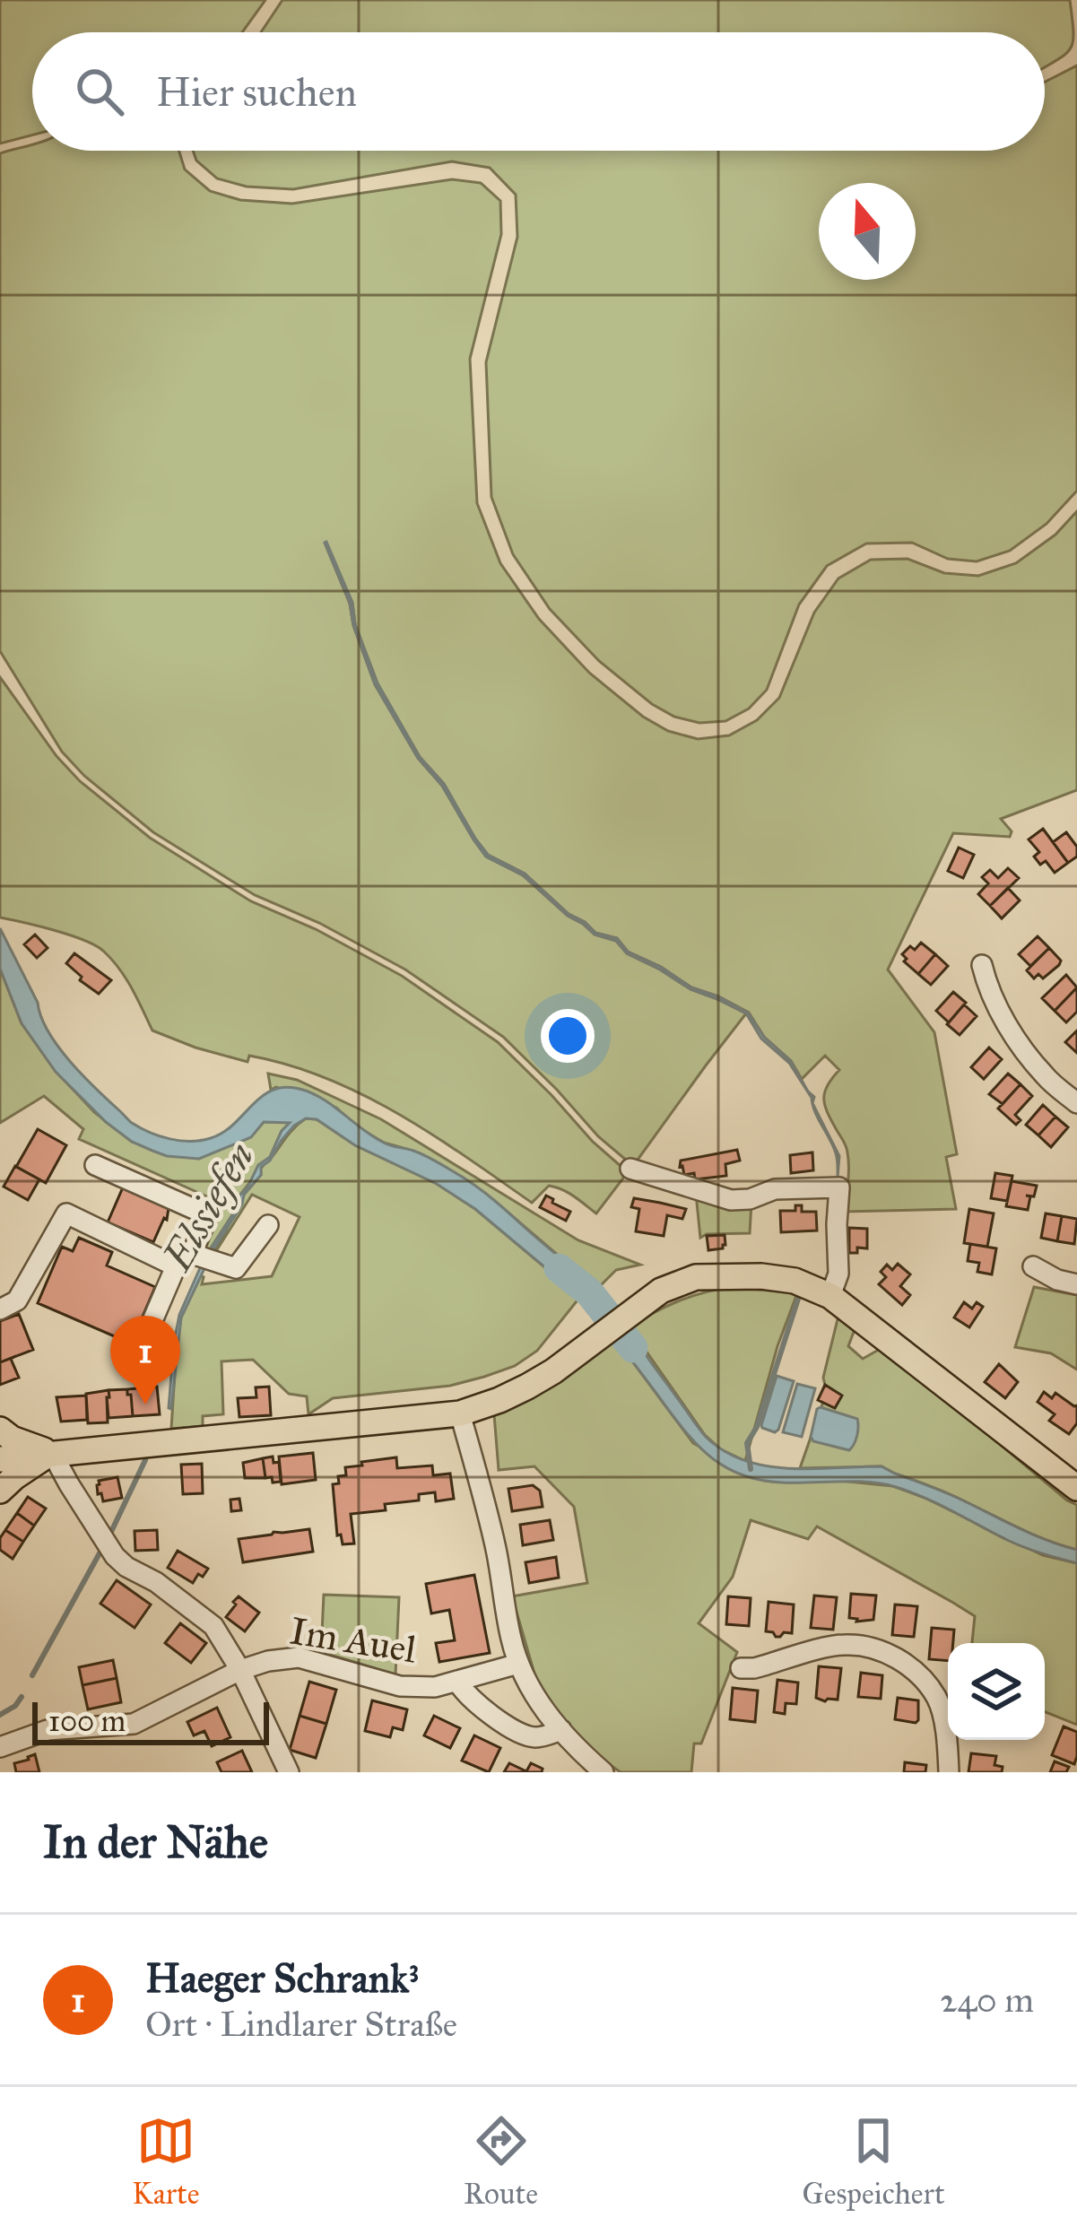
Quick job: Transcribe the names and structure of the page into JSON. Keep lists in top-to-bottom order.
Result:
{
  "streets": {
    "street": ["Im Auel"]
  },
  "water": ["Elssiefen"],
  "scale_bar": "100 m",
  "north": "top",
  "page": {
    "search": "Hier suchen",
    "pins": "1",
    "scale": "100 m",
    "heading": "In der Nähe",
    "list": [
      {
        "mark": "1",
        "name": "Haeger Schrank³",
        "note": "Ort · Lindlarer Straße",
        "value": "240 m"
      }
    ],
    "nav": ["Karte", "Route", "Gespeichert"]
  }
}
